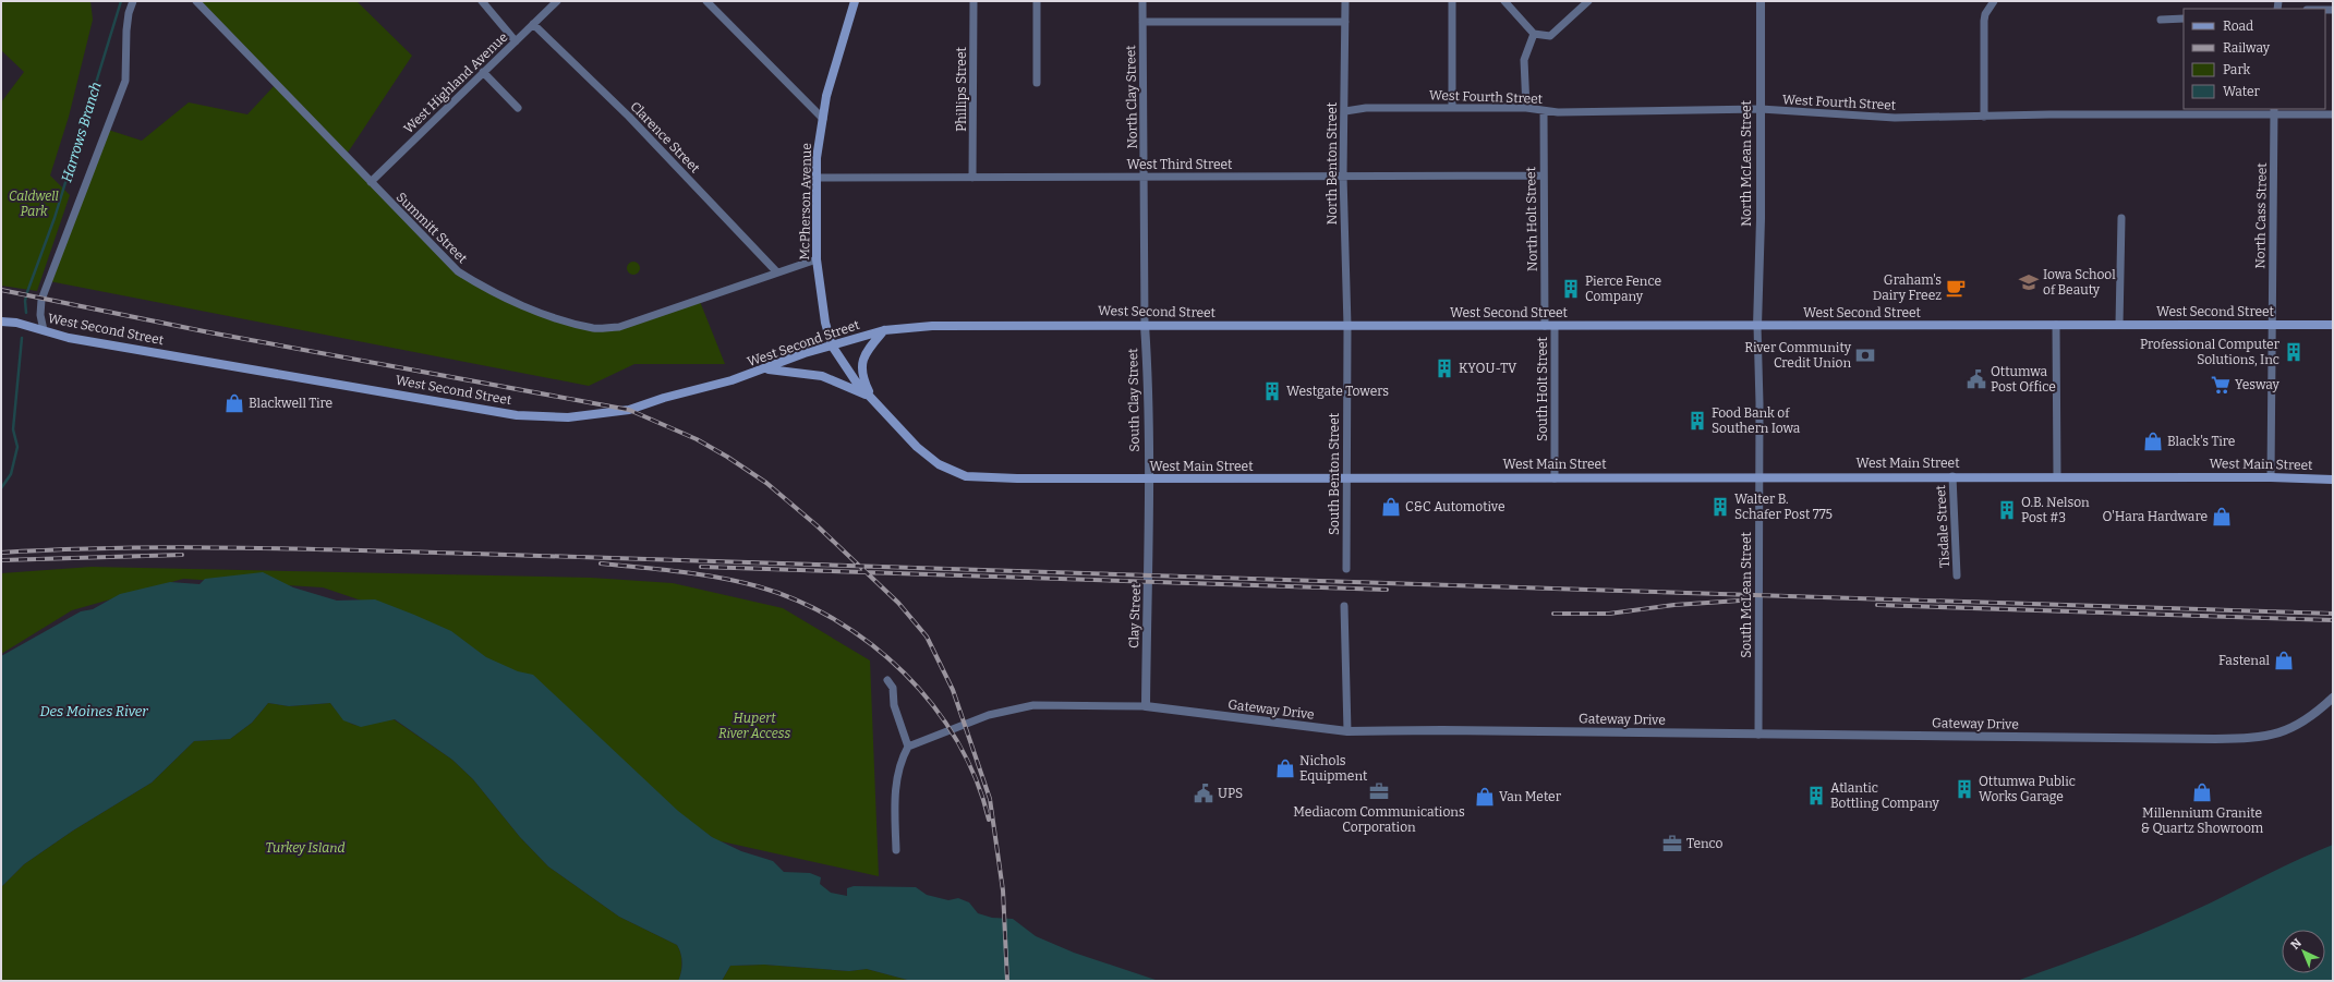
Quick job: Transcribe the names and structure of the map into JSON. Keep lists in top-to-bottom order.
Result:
{
  "streets": {
    "main road": ["McPherson Avenue", "West Second Street", "West Main Street"],
    "street": [
      "West Highland Avenue",
      "Phillips Street",
      "North Clay Street",
      "West Fourth Street",
      "Clarence Street",
      "North Benton Street",
      "North McLean Street",
      "West Third Street",
      "North Cass Street",
      "North Holt Street",
      "Summitt Street",
      "South Holt Street",
      "South Clay Street",
      "South Benton Street",
      "Tisdale Street",
      "South McLean Street",
      "Clay Street",
      "Gateway Drive"
    ]
  },
  "crossings": [
    ["West Highland Avenue", "Clarence Street"],
    ["West Highland Avenue", "Summitt Street"],
    ["Phillips Street", "West Third Street"],
    ["North Clay Street", "West Third Street"],
    ["North Clay Street", "West Second Street"],
    ["North Clay Street", "South Clay Street"],
    ["West Fourth Street", "North Benton Street"],
    ["West Fourth Street", "North McLean Street"],
    ["West Fourth Street", "North Cass Street"],
    ["West Fourth Street", "North Holt Street"],
    ["Clarence Street", "Summitt Street"],
    ["North Benton Street", "West Third Street"],
    ["North Benton Street", "West Second Street"],
    ["North Benton Street", "South Benton Street"],
    ["North McLean Street", "West Second Street"],
    ["North McLean Street", "South McLean Street"],
    ["West Third Street", "McPherson Avenue"],
    ["West Third Street", "North Holt Street"],
    ["McPherson Avenue", "Summitt Street"],
    ["McPherson Avenue", "West Second Street"],
    ["McPherson Avenue", "West Main Street"],
    ["North Cass Street", "West Second Street"],
    ["North Cass Street", "West Main Street"],
    ["North Holt Street", "West Second Street"],
    ["West Second Street", "South Holt Street"],
    ["West Second Street", "South Clay Street"],
    ["West Second Street", "West Main Street"],
    ["West Second Street", "South Benton Street"],
    ["West Second Street", "South McLean Street"],
    ["South Holt Street", "West Main Street"],
    ["South Clay Street", "West Main Street"],
    ["South Clay Street", "Clay Street"],
    ["West Main Street", "South Benton Street"],
    ["West Main Street", "Tisdale Street"],
    ["West Main Street", "South McLean Street"],
    ["South McLean Street", "Gateway Drive"],
    ["Clay Street", "Gateway Drive"]
  ],
  "water": ["Harrows Branch", "Des Moines River"],
  "parks": ["Caldwell Park", "Hupert River Access", "Turkey Island"],
  "places": {
    "school or university": ["Iowa School of Beauty"],
    "cafe": ["Graham's Dairy Freez"],
    "building": [
      "Pierce Fence Company",
      "Professional Computer Solutions, Inc",
      "KYOU-TV",
      "Westgate Towers",
      "Food Bank of Southern Iowa",
      "Walter B. Schafer Post 775",
      "O.B. Nelson Post #3",
      "Ottumwa Public Works Garage",
      "Atlantic Bottling Company"
    ],
    "bank": ["River Community Credit Union"],
    "public building": ["Ottumwa Post Office", "UPS"],
    "supermarket": ["Yesway"],
    "shop": [
      "Blackwell Tire",
      "Black's Tire",
      "C&C Automotive",
      "O'Hara Hardware",
      "Fastenal",
      "Nichols Equipment",
      "Millennium Granite & Quartz Showroom",
      "Van Meter"
    ],
    "office": ["Mediacom Communications Corporation", "Tenco"]
  },
  "legend": [
    "Road",
    "Railway",
    "Park",
    "Water"
  ],
  "north": "top left"
}
